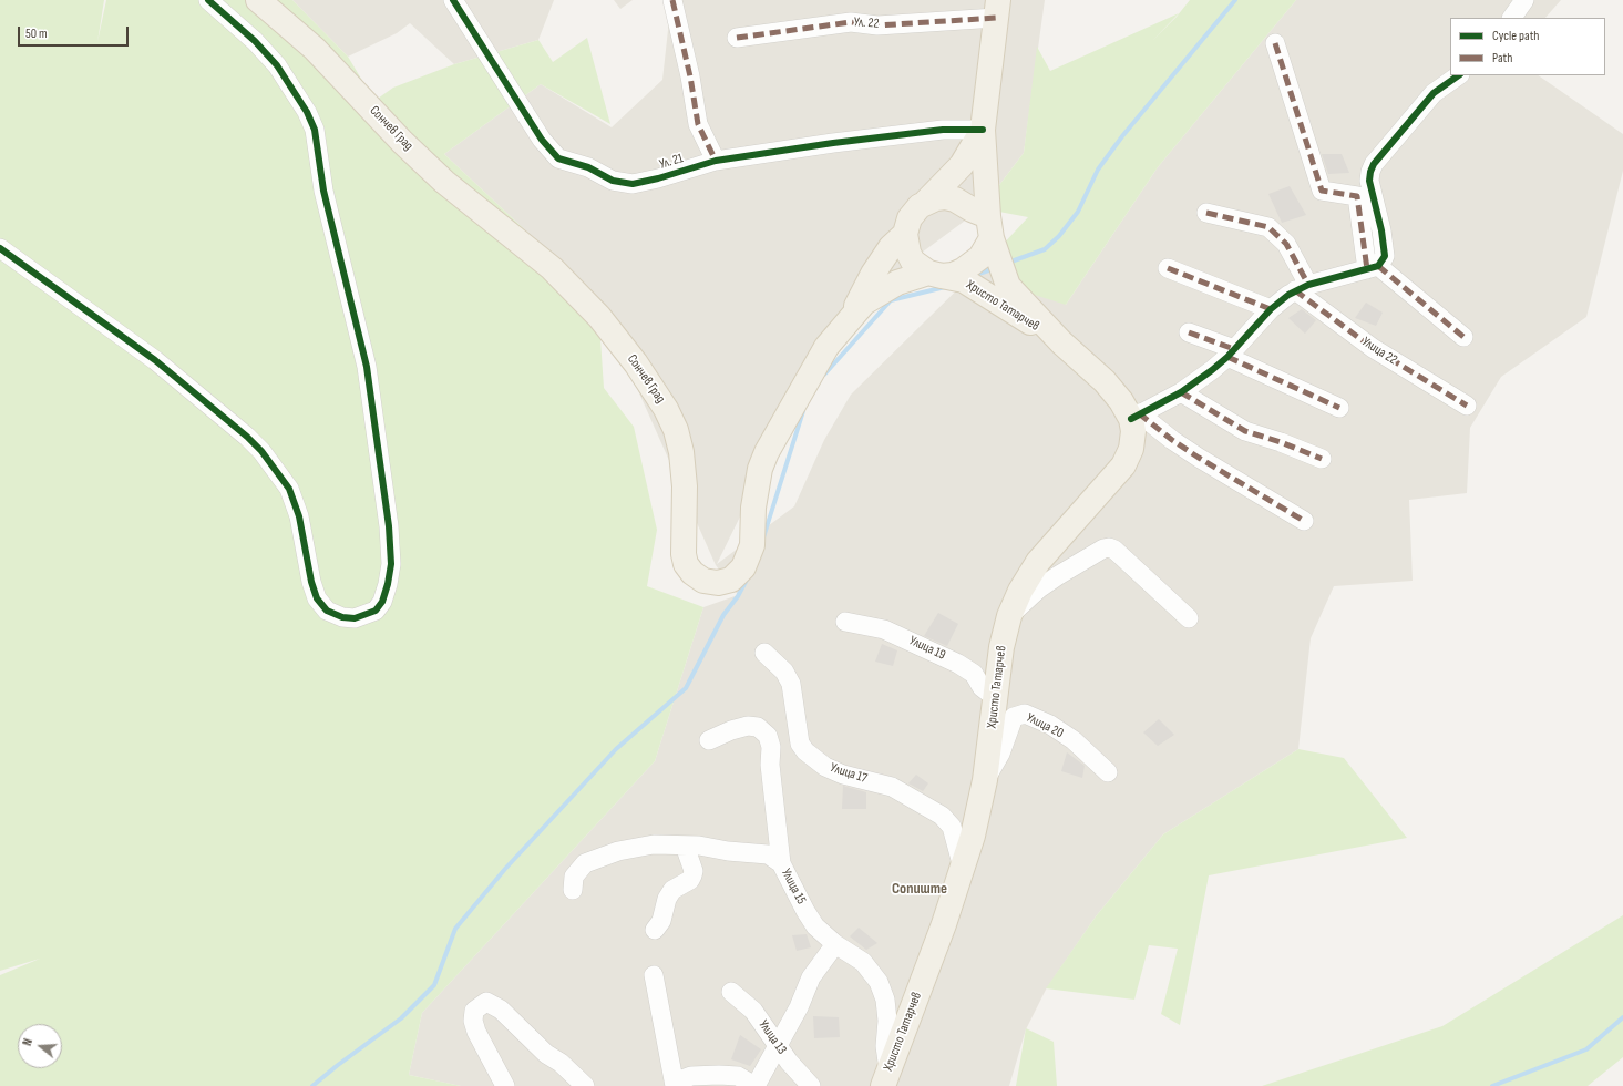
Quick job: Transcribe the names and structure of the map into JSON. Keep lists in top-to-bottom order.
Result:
{
  "streets": {
    "main road": ["Сончев Град", "Христо Татарчев"],
    "street": [
      "Ул. 22",
      "Ул. 21",
      "Улица 22",
      "Улица 19",
      "Улица 20",
      "Улица 17",
      "Улица 15",
      "Улица 13"
    ]
  },
  "crossings": [
    ["Ул. 22", "Христо Татарчев"],
    ["Ул. 21", "Христо Татарчев"],
    ["Христо Татарчев", "Улица 19"],
    ["Христо Татарчев", "Улица 20"],
    ["Христо Татарчев", "Улица 17"],
    ["Христо Татарчев", "Улица 15"]
  ],
  "districts": ["Сопиште"],
  "legend": ["Cycle path", "Path"],
  "scale_bar": "50 m",
  "north": "left"
}
